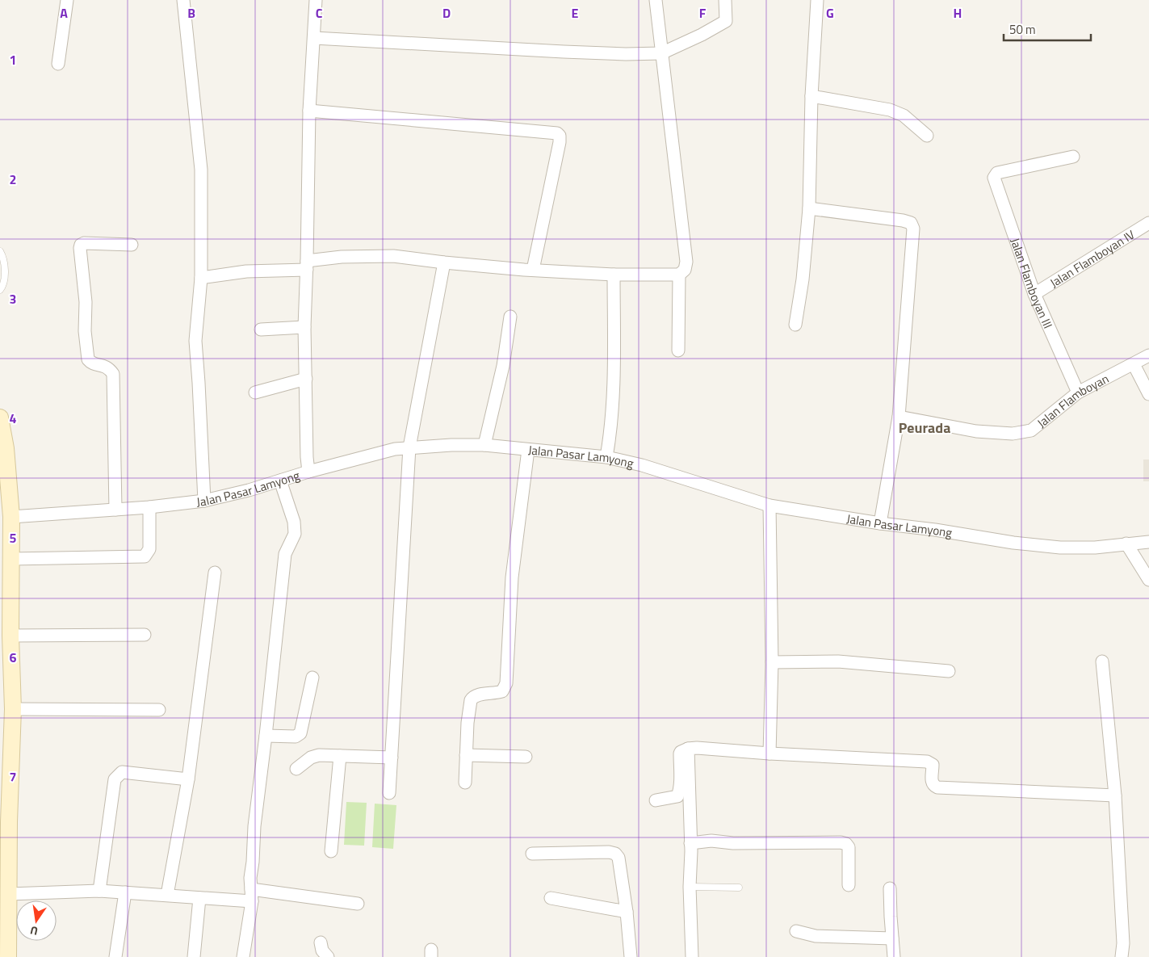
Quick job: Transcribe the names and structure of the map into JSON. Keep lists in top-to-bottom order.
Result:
{
  "streets": {
    "street": [
      "Jalan Flamboyan IV",
      "Jalan Flamboyan III",
      "Jalan Flamboyan",
      "Jalan Pasar Lamyong"
    ]
  },
  "crossings": [
    ["Jalan Flamboyan IV", "Jalan Flamboyan III"],
    ["Jalan Flamboyan III", "Jalan Flamboyan"]
  ],
  "districts": ["Peurada"],
  "scale_bar": "50 m",
  "north": "bottom",
  "grid": {
    "columns": [
      "A",
      "B",
      "C",
      "D",
      "E",
      "F",
      "G",
      "H"
    ],
    "rows": [
      "1",
      "2",
      "3",
      "4",
      "5",
      "6",
      "7"
    ]
  }
}
